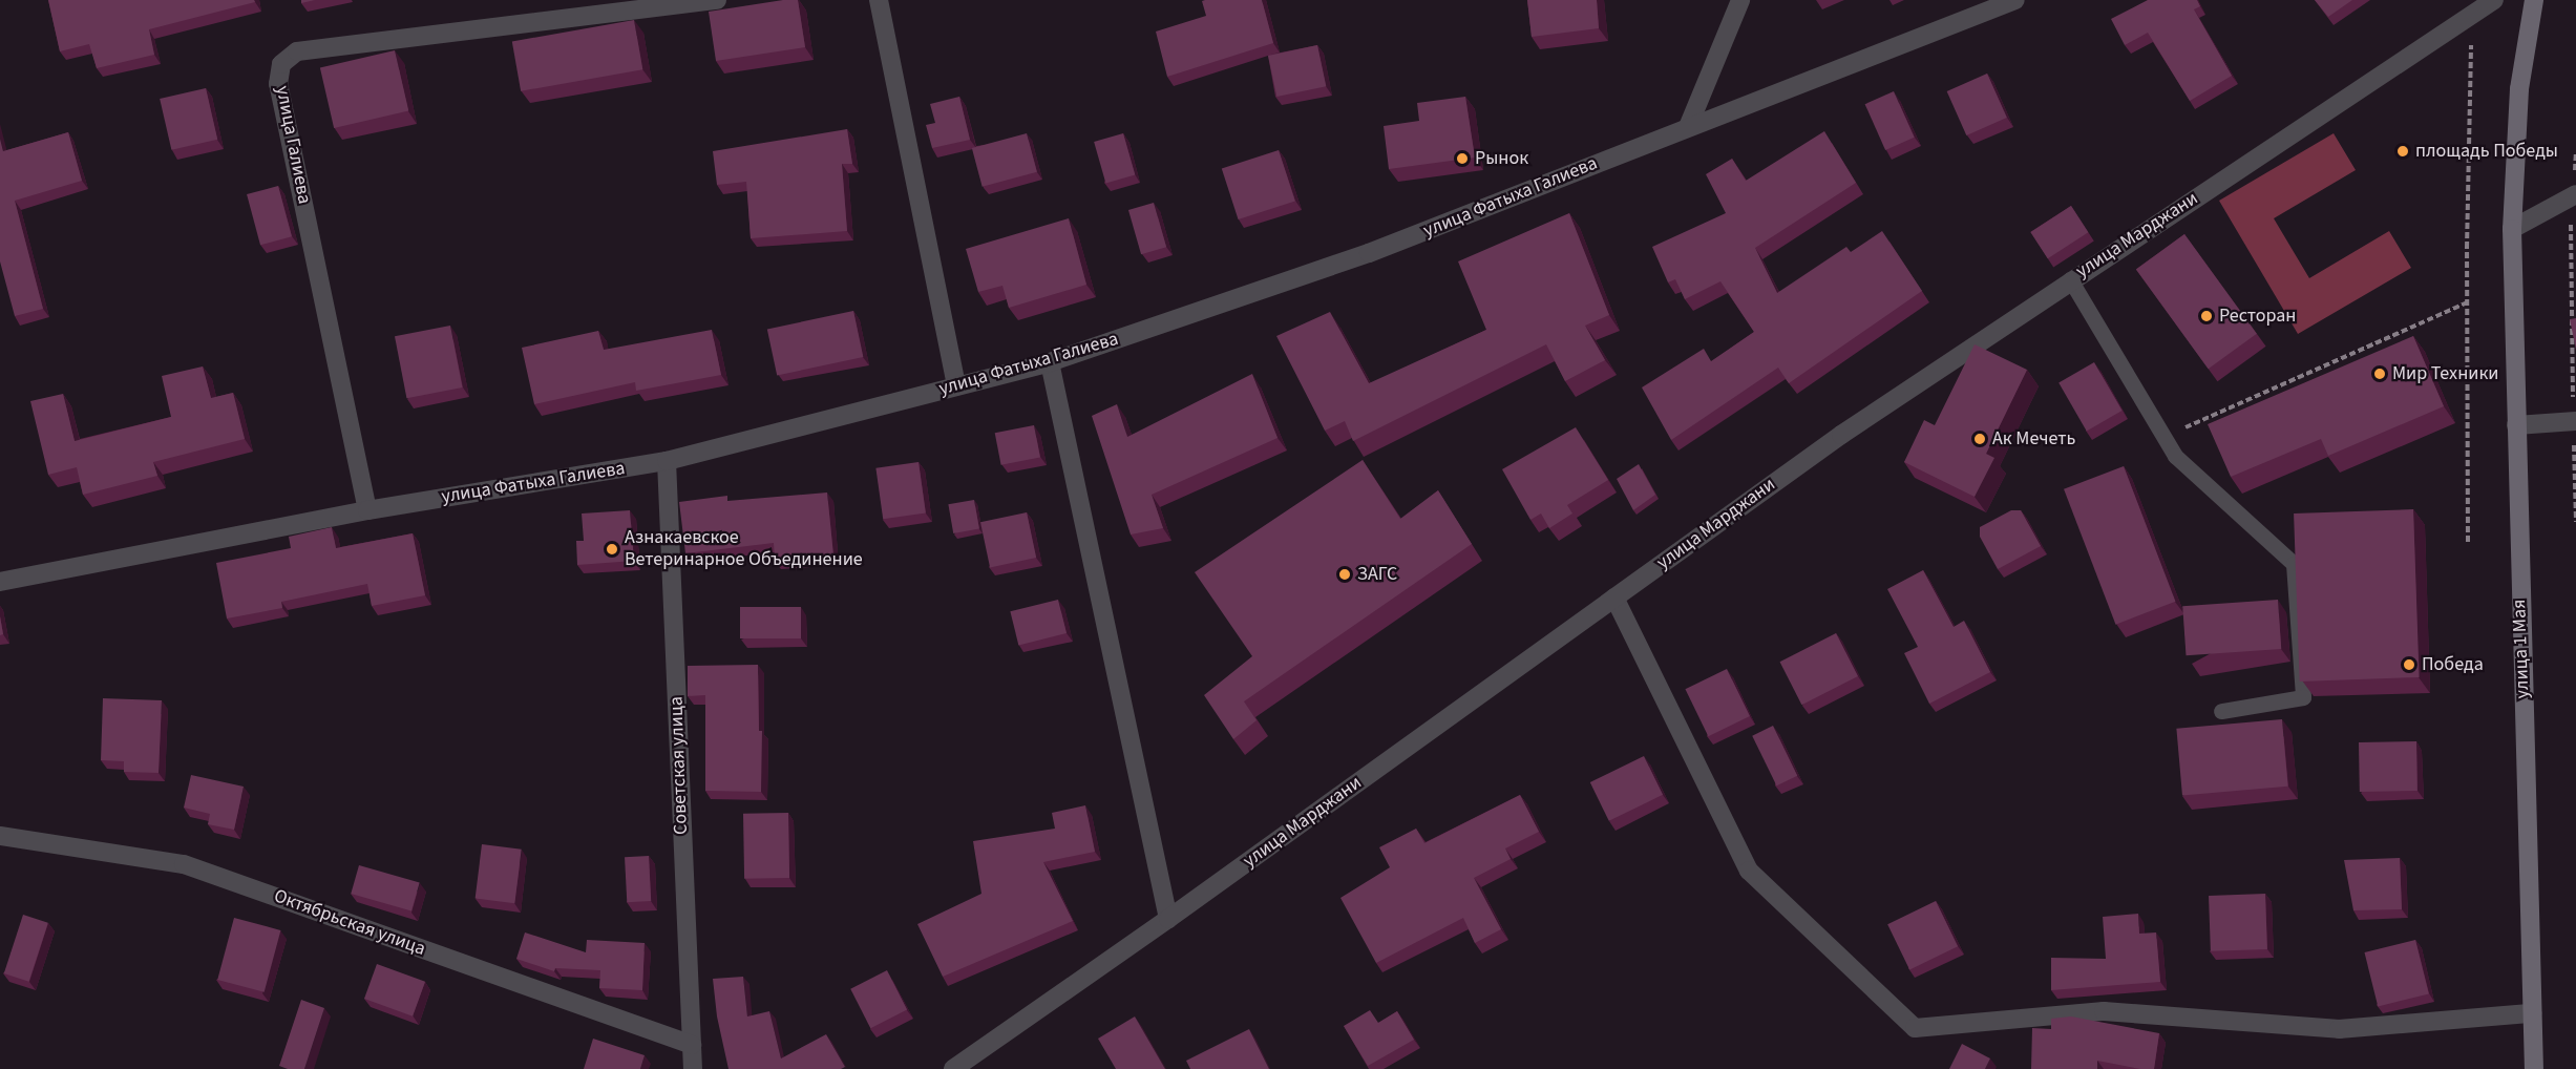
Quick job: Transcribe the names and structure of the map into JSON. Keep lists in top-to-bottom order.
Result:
{
  "streets": {
    "main road": ["улица 1 Мая"],
    "street": [
      "улица Галиева",
      "улица Фатыха Галиева",
      "улица Марджани",
      "Советская улица",
      "Октябрьская улица"
    ]
  },
  "crossings": [
    ["улица Галиева", "улица Фатыха Галиева"],
    ["улица Фатыха Галиева", "Советская улица"],
    ["Советская улица", "Октябрьская улица"]
  ],
  "places": [
    "площадь Победы",
    "Рынок",
    "Ресторан",
    "Мир Техники",
    "Ак Мечеть",
    "Азнакаевское Ветеринарное Объединение",
    "ЗАГС",
    "Победа"
  ]
}
